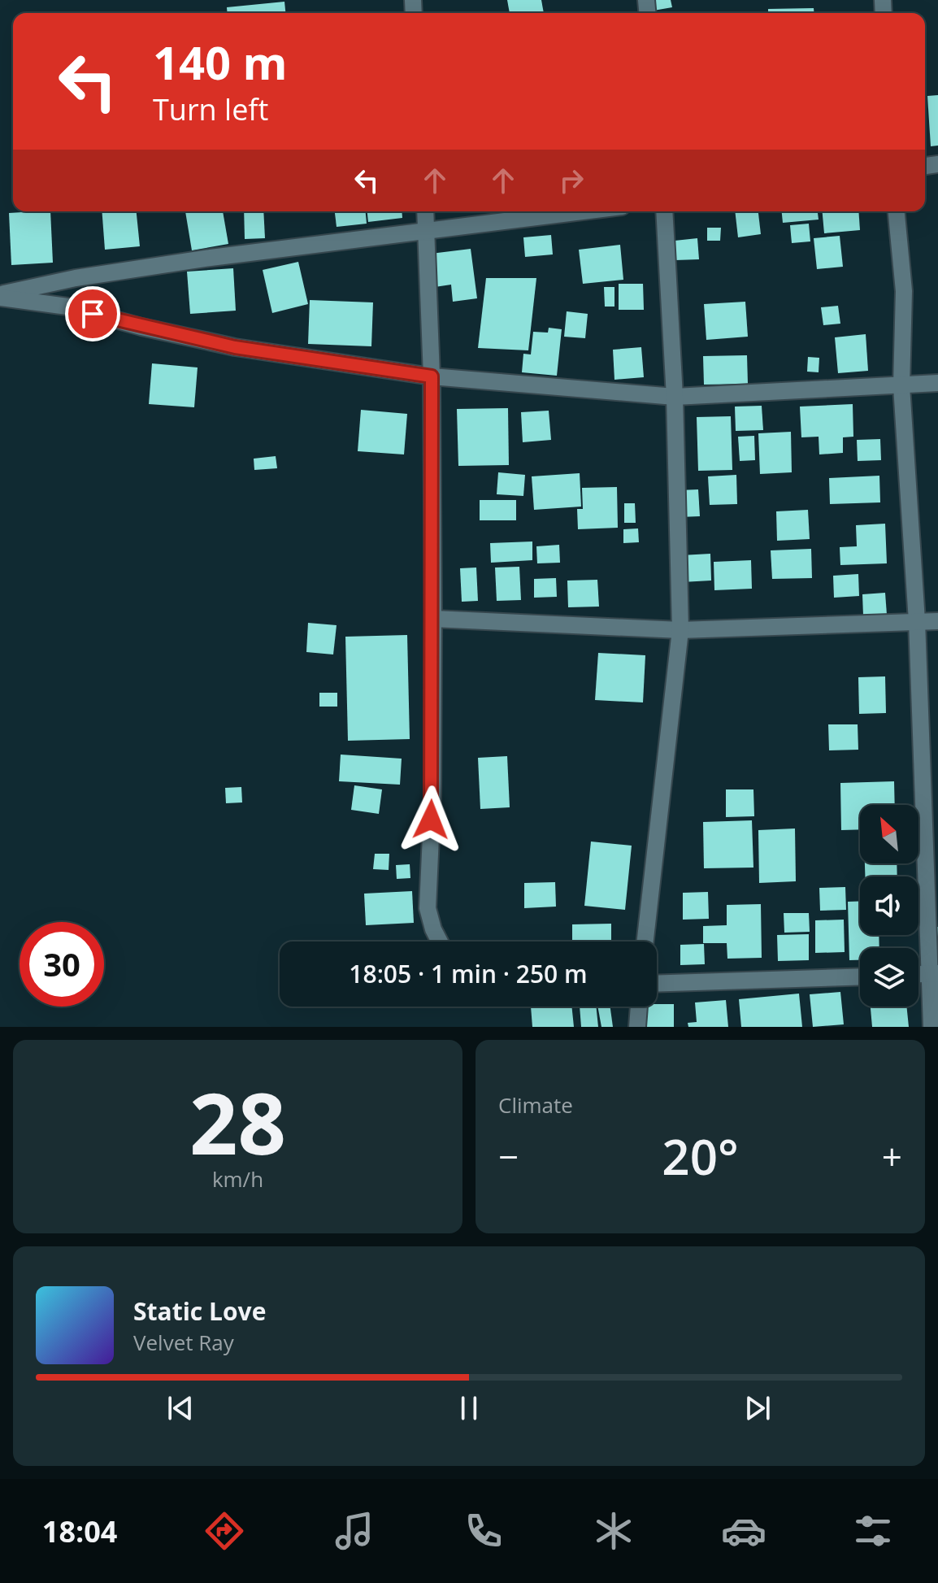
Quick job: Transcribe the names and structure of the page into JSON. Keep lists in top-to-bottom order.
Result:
{
  "north": "top left",
  "page": {
    "turn": ["140 m", "Turn left"],
    "limit": "30",
    "trip": "18:05 · 1 min · 250 m",
    "tile": [
      ["28", "km/h"],
      "Climate"
    ],
    "heat": ["−", "20°", "+"],
    "song": ["Static Love", "Velvet Ray"],
    "tabs": "18:04"
  }
}
